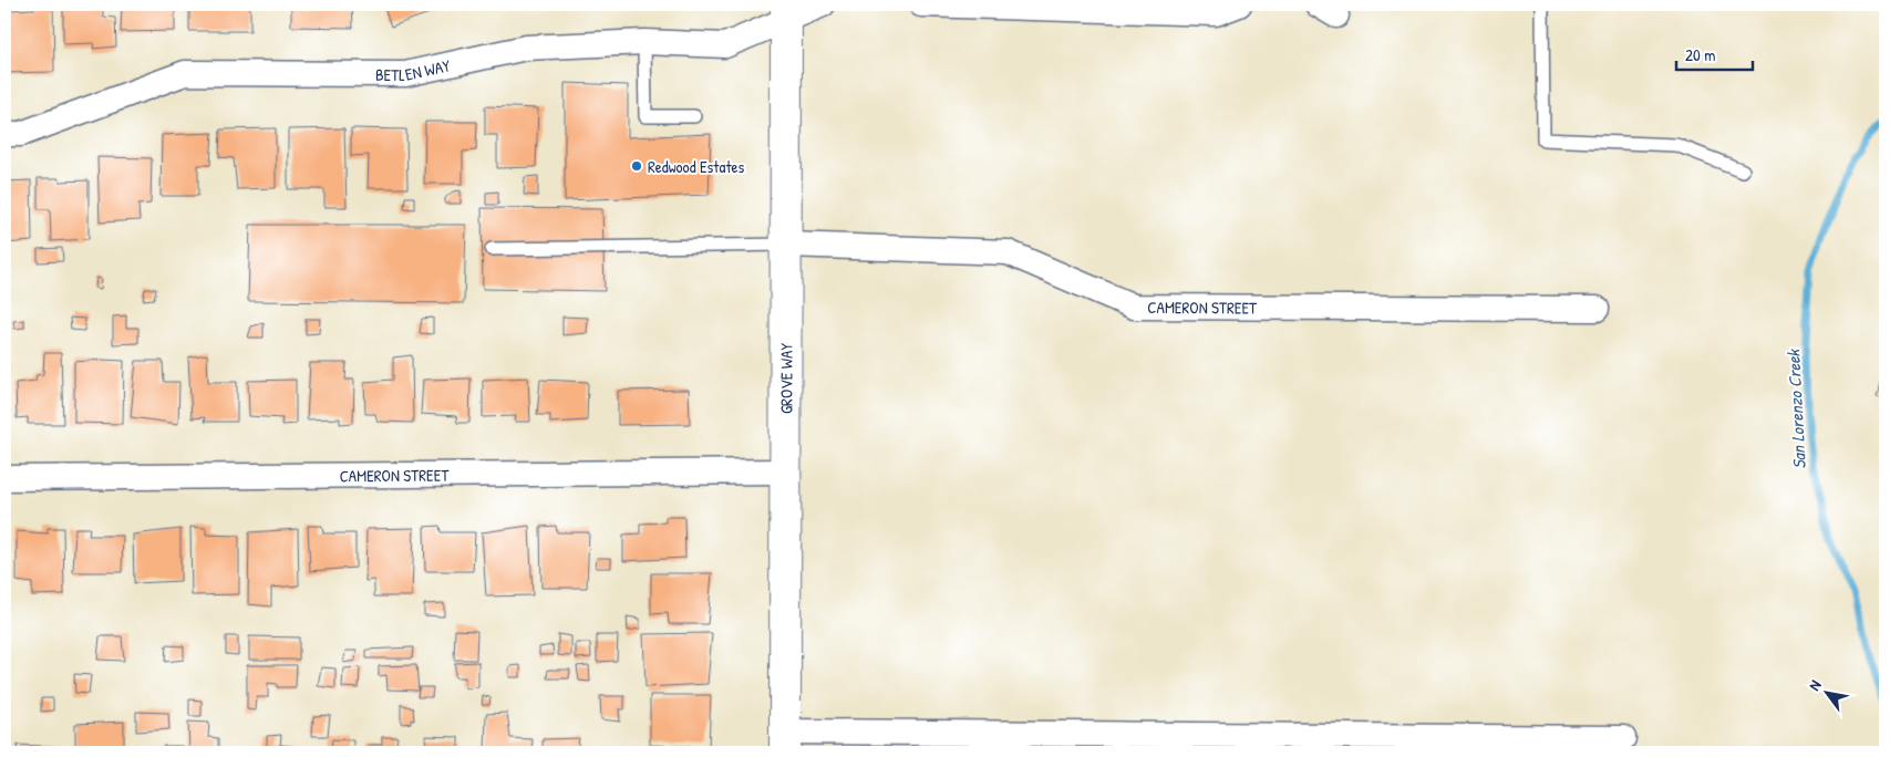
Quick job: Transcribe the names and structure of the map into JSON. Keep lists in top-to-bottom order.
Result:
{
  "streets": {
    "main road": ["GROVE WAY"],
    "street": ["BETLEN WAY", "CAMERON STREET"]
  },
  "crossings": [
    ["BETLEN WAY", "GROVE WAY"],
    ["CAMERON STREET", "GROVE WAY"]
  ],
  "water": ["San Lorenzo Creek"],
  "places": ["Redwood Estates"],
  "scale_bar": "20 m",
  "north": "top left"
}
